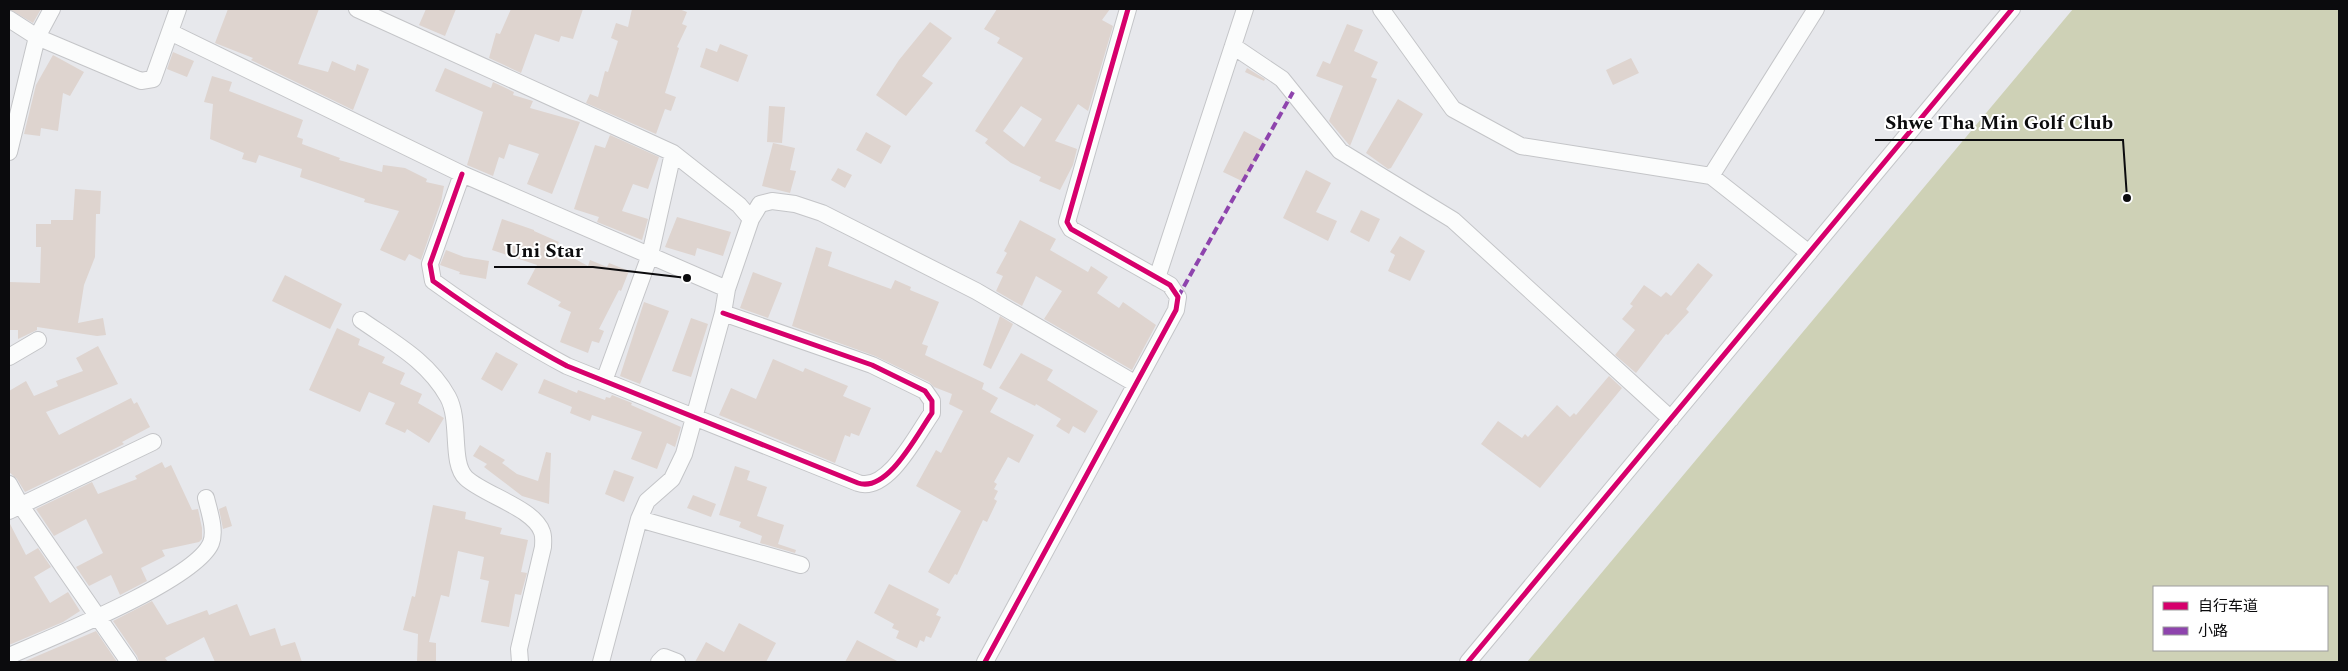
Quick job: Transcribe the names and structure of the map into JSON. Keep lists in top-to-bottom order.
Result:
{
  "places": ["Shwe Tha Min Golf Club", "Uni Star"],
  "legend": ["自行车道", "小路"]
}
